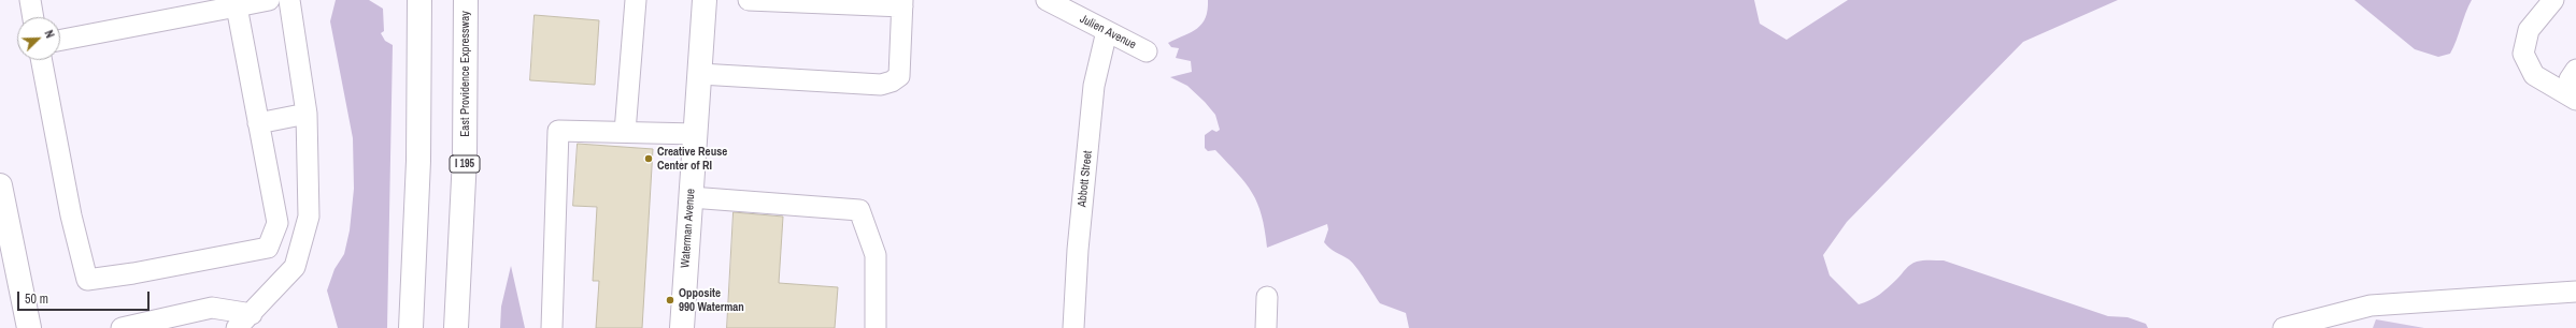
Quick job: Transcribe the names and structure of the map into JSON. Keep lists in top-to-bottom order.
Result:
{
  "streets": {
    "main road": ["East Providence Expressway", "I 195", "Waterman Avenue"],
    "street": ["Julien Avenue", "Abbott Street"]
  },
  "crossings": [
    ["Julien Avenue", "Abbott Street"]
  ],
  "places": ["Creative Reuse Center of RI", "Opposite 990 Waterman"],
  "scale_bar": "50 m",
  "north": "top right"
}
